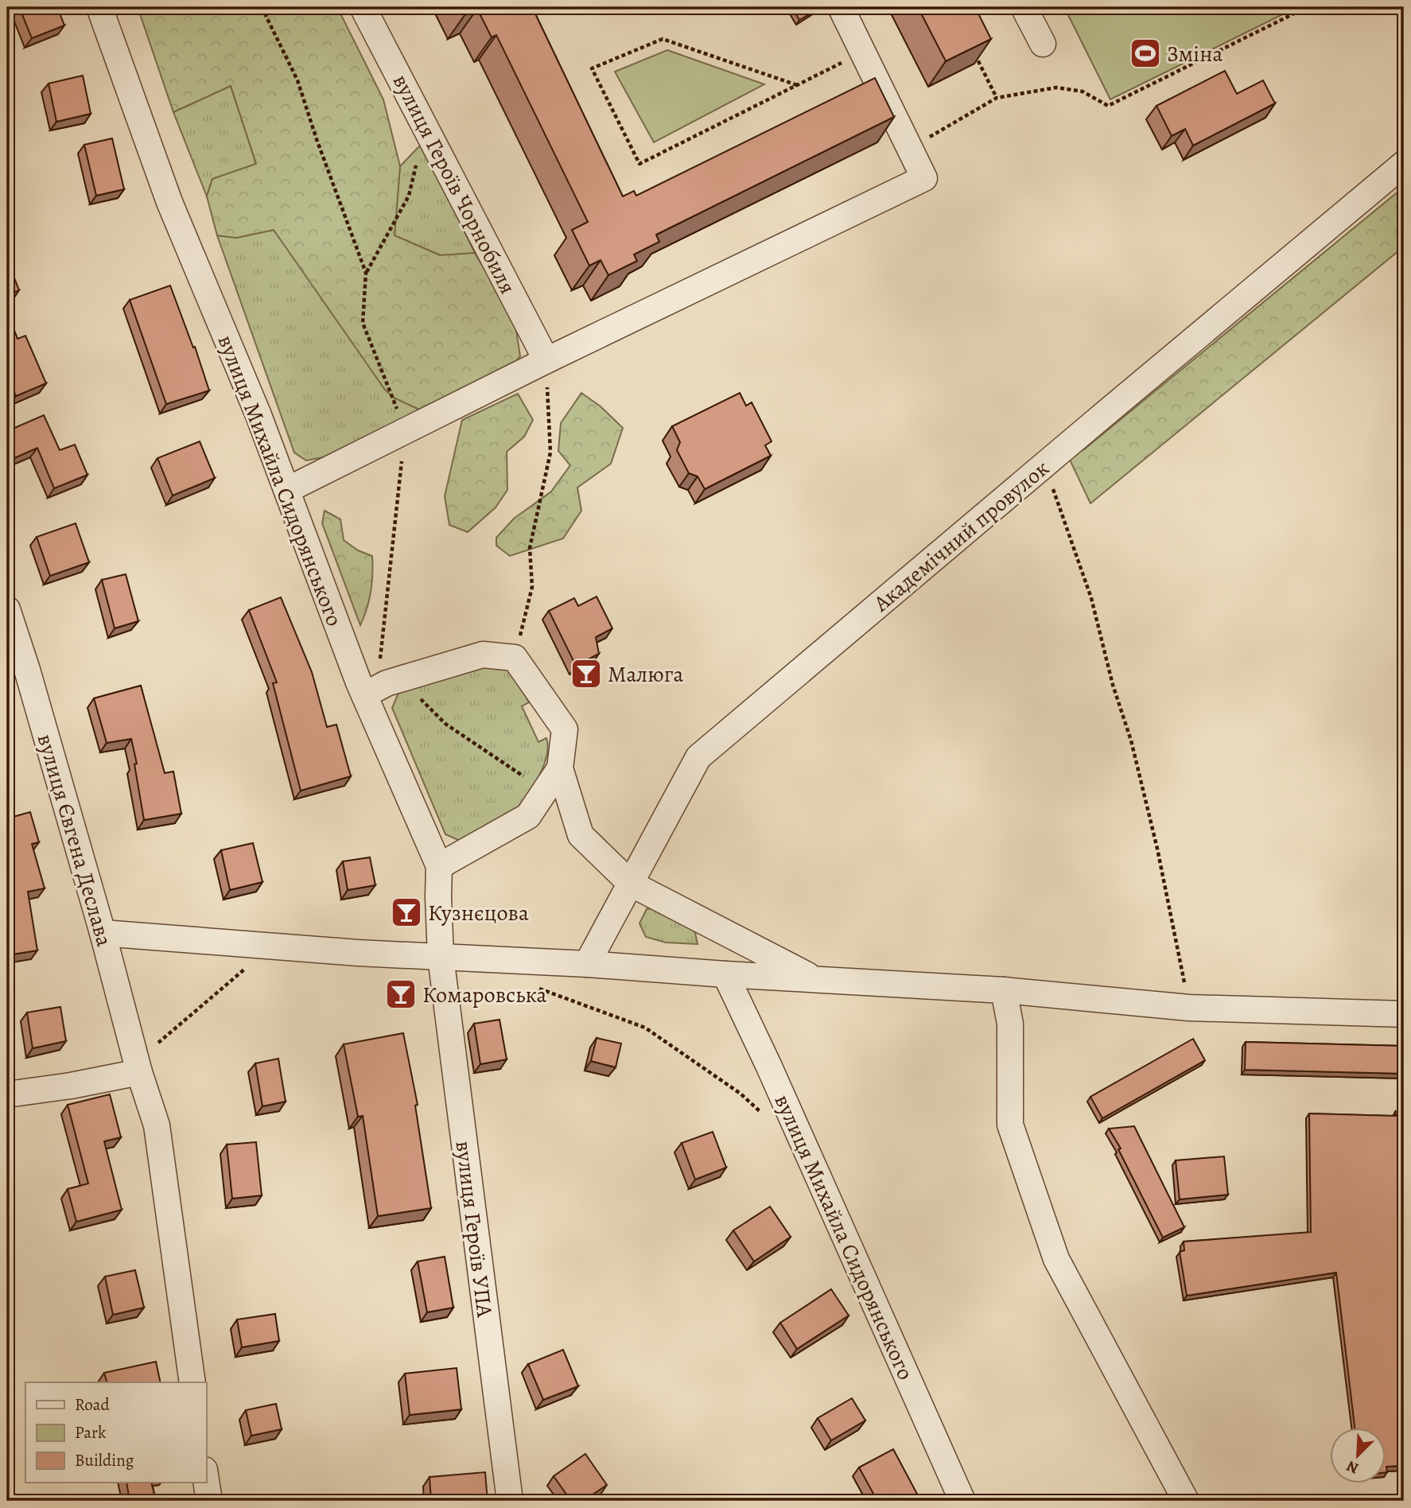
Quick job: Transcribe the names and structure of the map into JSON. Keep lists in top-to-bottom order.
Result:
{
  "streets": {
    "street": [
      "вулиця Героїв Чорнобиля",
      "вулиця Михайла Сидорянського",
      "Академічний провулок",
      "вулиця Євгена Деслава",
      "вулиця Героїв УПА"
    ]
  },
  "crossings": [
    ["вулиця Михайла Сидорянського", "вулиця Героїв УПА"]
  ],
  "places": {
    "sports": ["Зміна"],
    "bar": ["Малюга", "Кузнєцова", "Комаровська"]
  },
  "legend": ["Road", "Park", "Building"],
  "north": "bottom left"
}
